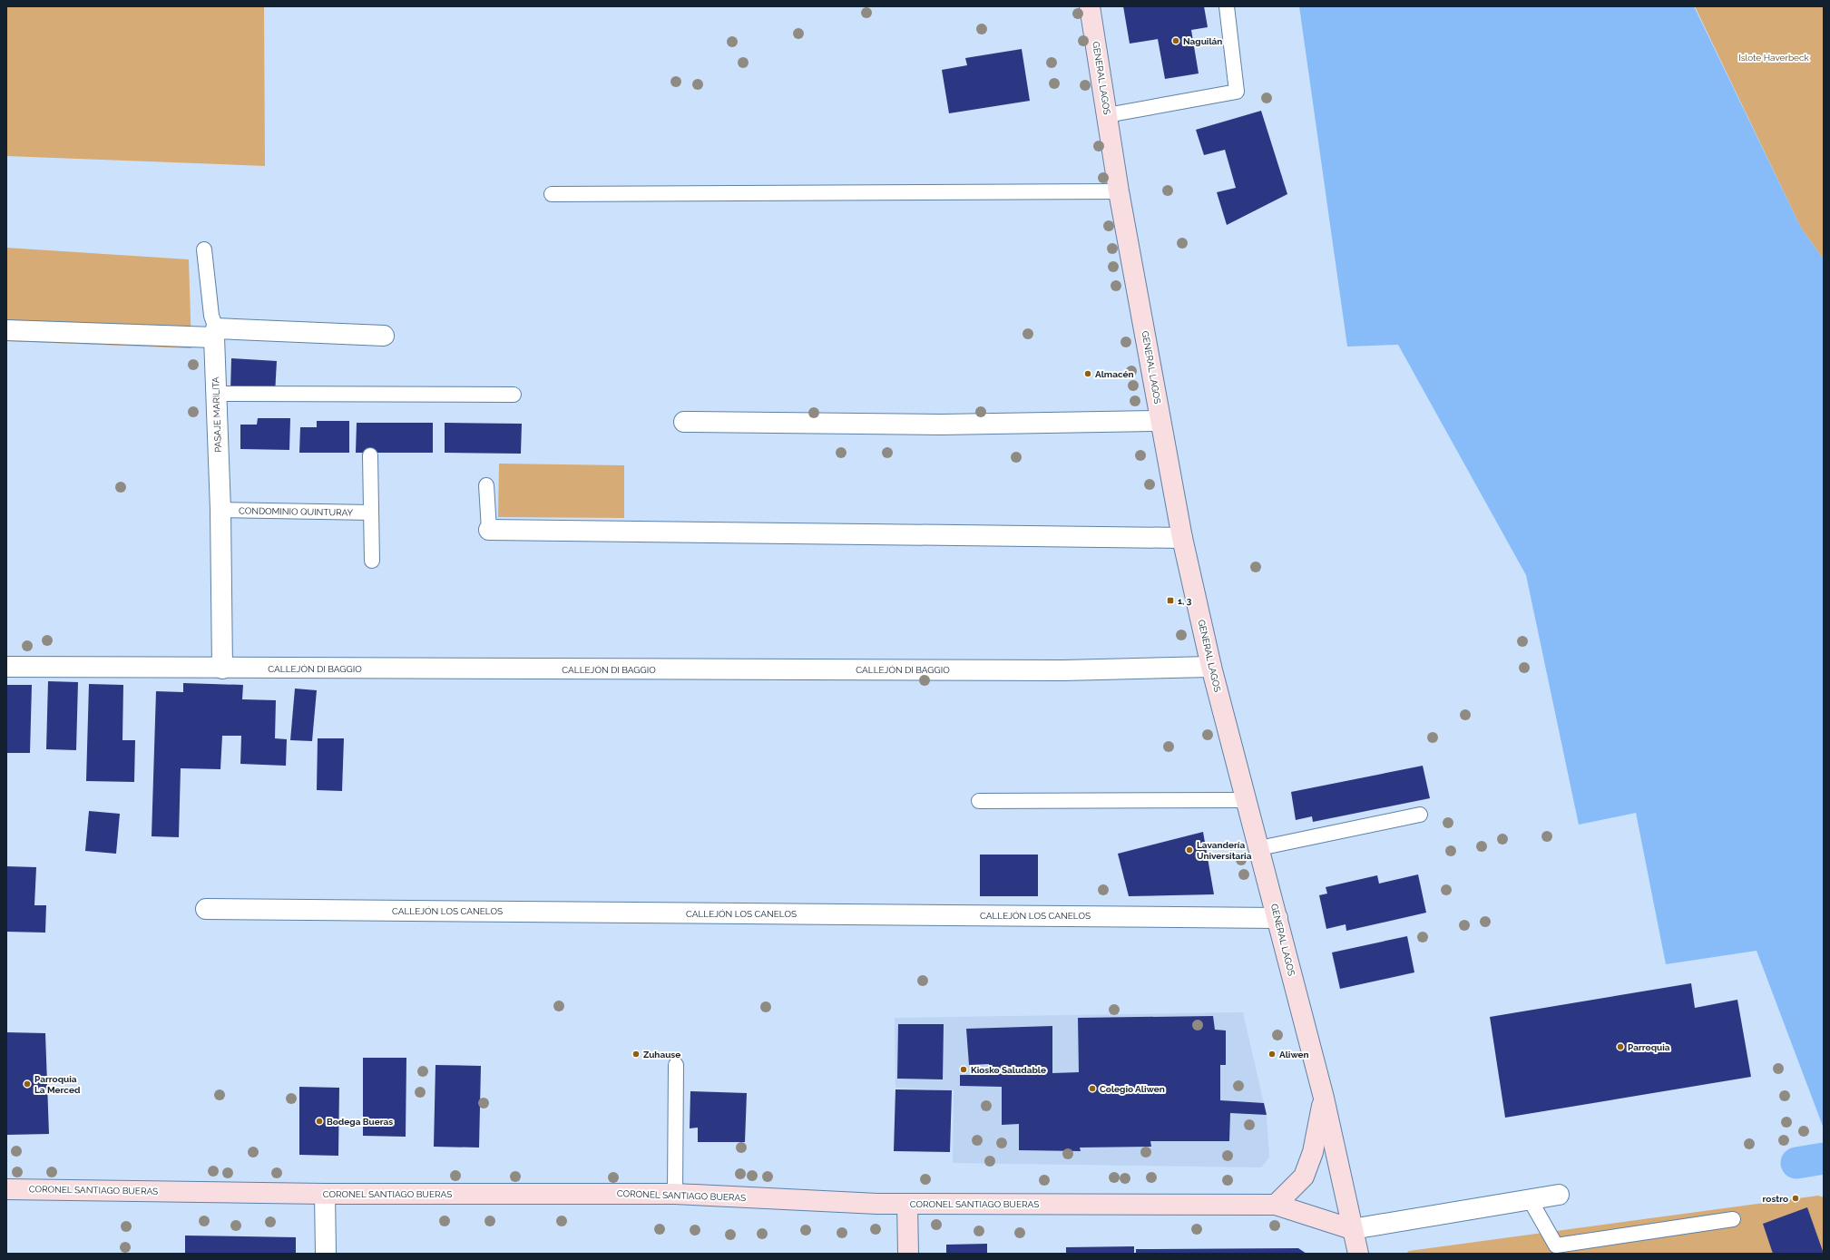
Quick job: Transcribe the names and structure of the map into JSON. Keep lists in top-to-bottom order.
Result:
{
  "streets": {
    "main road": ["GENERAL LAGOS", "CORONEL SANTIAGO BUERAS"],
    "street": ["PASAJE MARILITA", "CALLEJÓN DI BAGGIO", "CALLEJÓN LOS CANELOS"],
    "lane": ["CONDOMINIO QUINTURAY"]
  },
  "crossings": [
    ["GENERAL LAGOS", "CALLEJÓN DI BAGGIO"],
    ["GENERAL LAGOS", "CALLEJÓN LOS CANELOS"],
    ["GENERAL LAGOS", "CORONEL SANTIAGO BUERAS"],
    ["PASAJE MARILITA", "CONDOMINIO QUINTURAY"],
    ["PASAJE MARILITA", "CALLEJÓN DI BAGGIO"]
  ],
  "parks": ["Islote Haverbeck"],
  "places": {
    "other": [
      "Naguilán",
      "Almacén",
      "Lavandería Universitaria",
      "Parroquia",
      "Zuhause",
      "Aliwen",
      "Kiosko Saludable",
      "Parroquia La Merced",
      "Colegio Aliwen",
      "Bodega Bueras",
      "rostro"
    ],
    "transit": ["1, 3"]
  }
}
